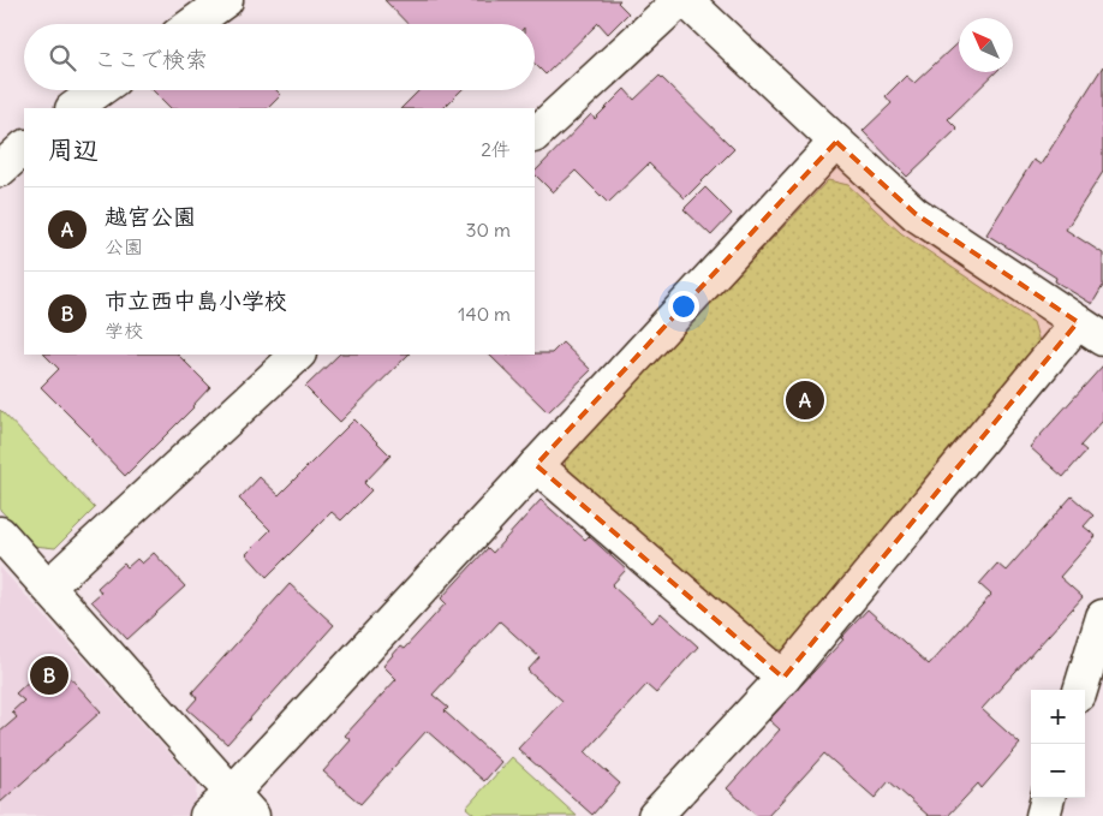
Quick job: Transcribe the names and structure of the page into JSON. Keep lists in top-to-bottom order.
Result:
{
  "north": "top left",
  "page": {
    "search": "ここで検索",
    "heading": ["周辺", "2件"],
    "list": [
      {
        "mark": "A",
        "name": "越宮公園",
        "note": "公園",
        "value": "30 m"
      },
      {
        "mark": "B",
        "name": "市立西中島小学校",
        "note": "学校",
        "value": "140 m"
      }
    ],
    "pins": ["A", "B"],
    "map_buttons": ["+", "−"]
  }
}
